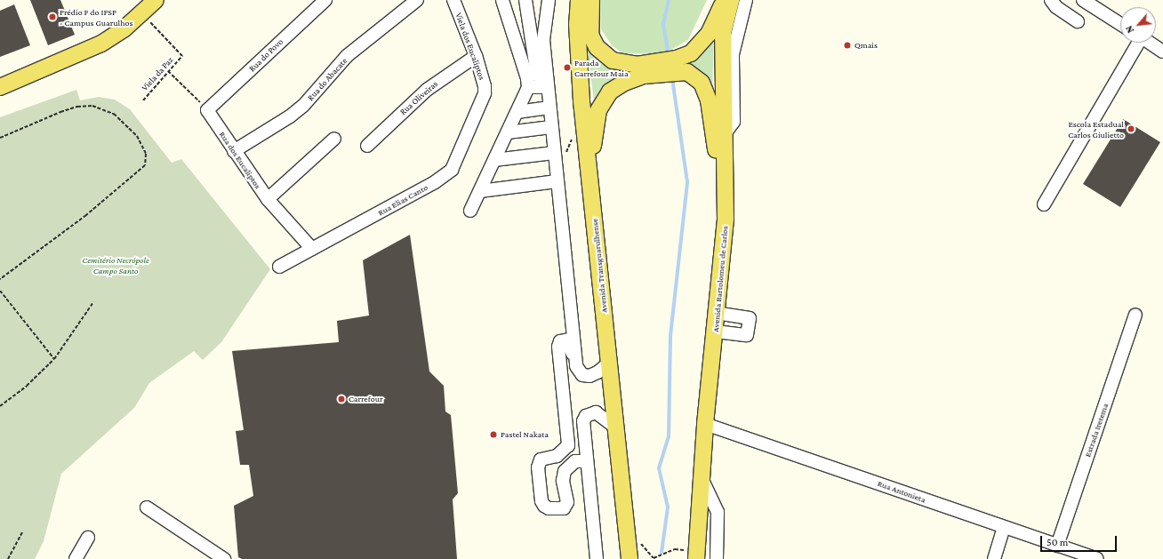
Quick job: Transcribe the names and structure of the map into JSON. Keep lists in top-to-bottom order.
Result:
{
  "streets": {
    "main road": ["Avenida Transguarulhense", "Avenida Bartolomeu de Carlos"],
    "street": [
      "Viela dos Eucaliptos",
      "Rua do Povo",
      "Rua do Abacate",
      "Rua Oliveiras",
      "Rua dos Eucaliptos",
      "Rua Elias Canto",
      "Estrada Iretema",
      "Rua Antonieta"
    ],
    "path": ["Viela da Paz"]
  },
  "crossings": [
    ["Viela dos Eucaliptos", "Rua Oliveiras"],
    ["Viela dos Eucaliptos", "Rua Elias Canto"],
    ["Rua do Povo", "Rua dos Eucaliptos"],
    ["Rua do Abacate", "Rua dos Eucaliptos"],
    ["Rua dos Eucaliptos", "Rua Elias Canto"],
    ["Avenida Bartolomeu de Carlos", "Rua Antonieta"],
    ["Estrada Iretema", "Rua Antonieta"]
  ],
  "parks": ["Cemitério Necrópole Campo Santo"],
  "places": [
    "Prédio F do IFSP - Campus Guarulhos",
    "Qmais",
    "Parada Carrefour Maia",
    "Escola Estadual Carlos Giulietto",
    "Carrefour",
    "Pastel Nakata"
  ],
  "scale_bar": "50 m",
  "north": "bottom left"
}
